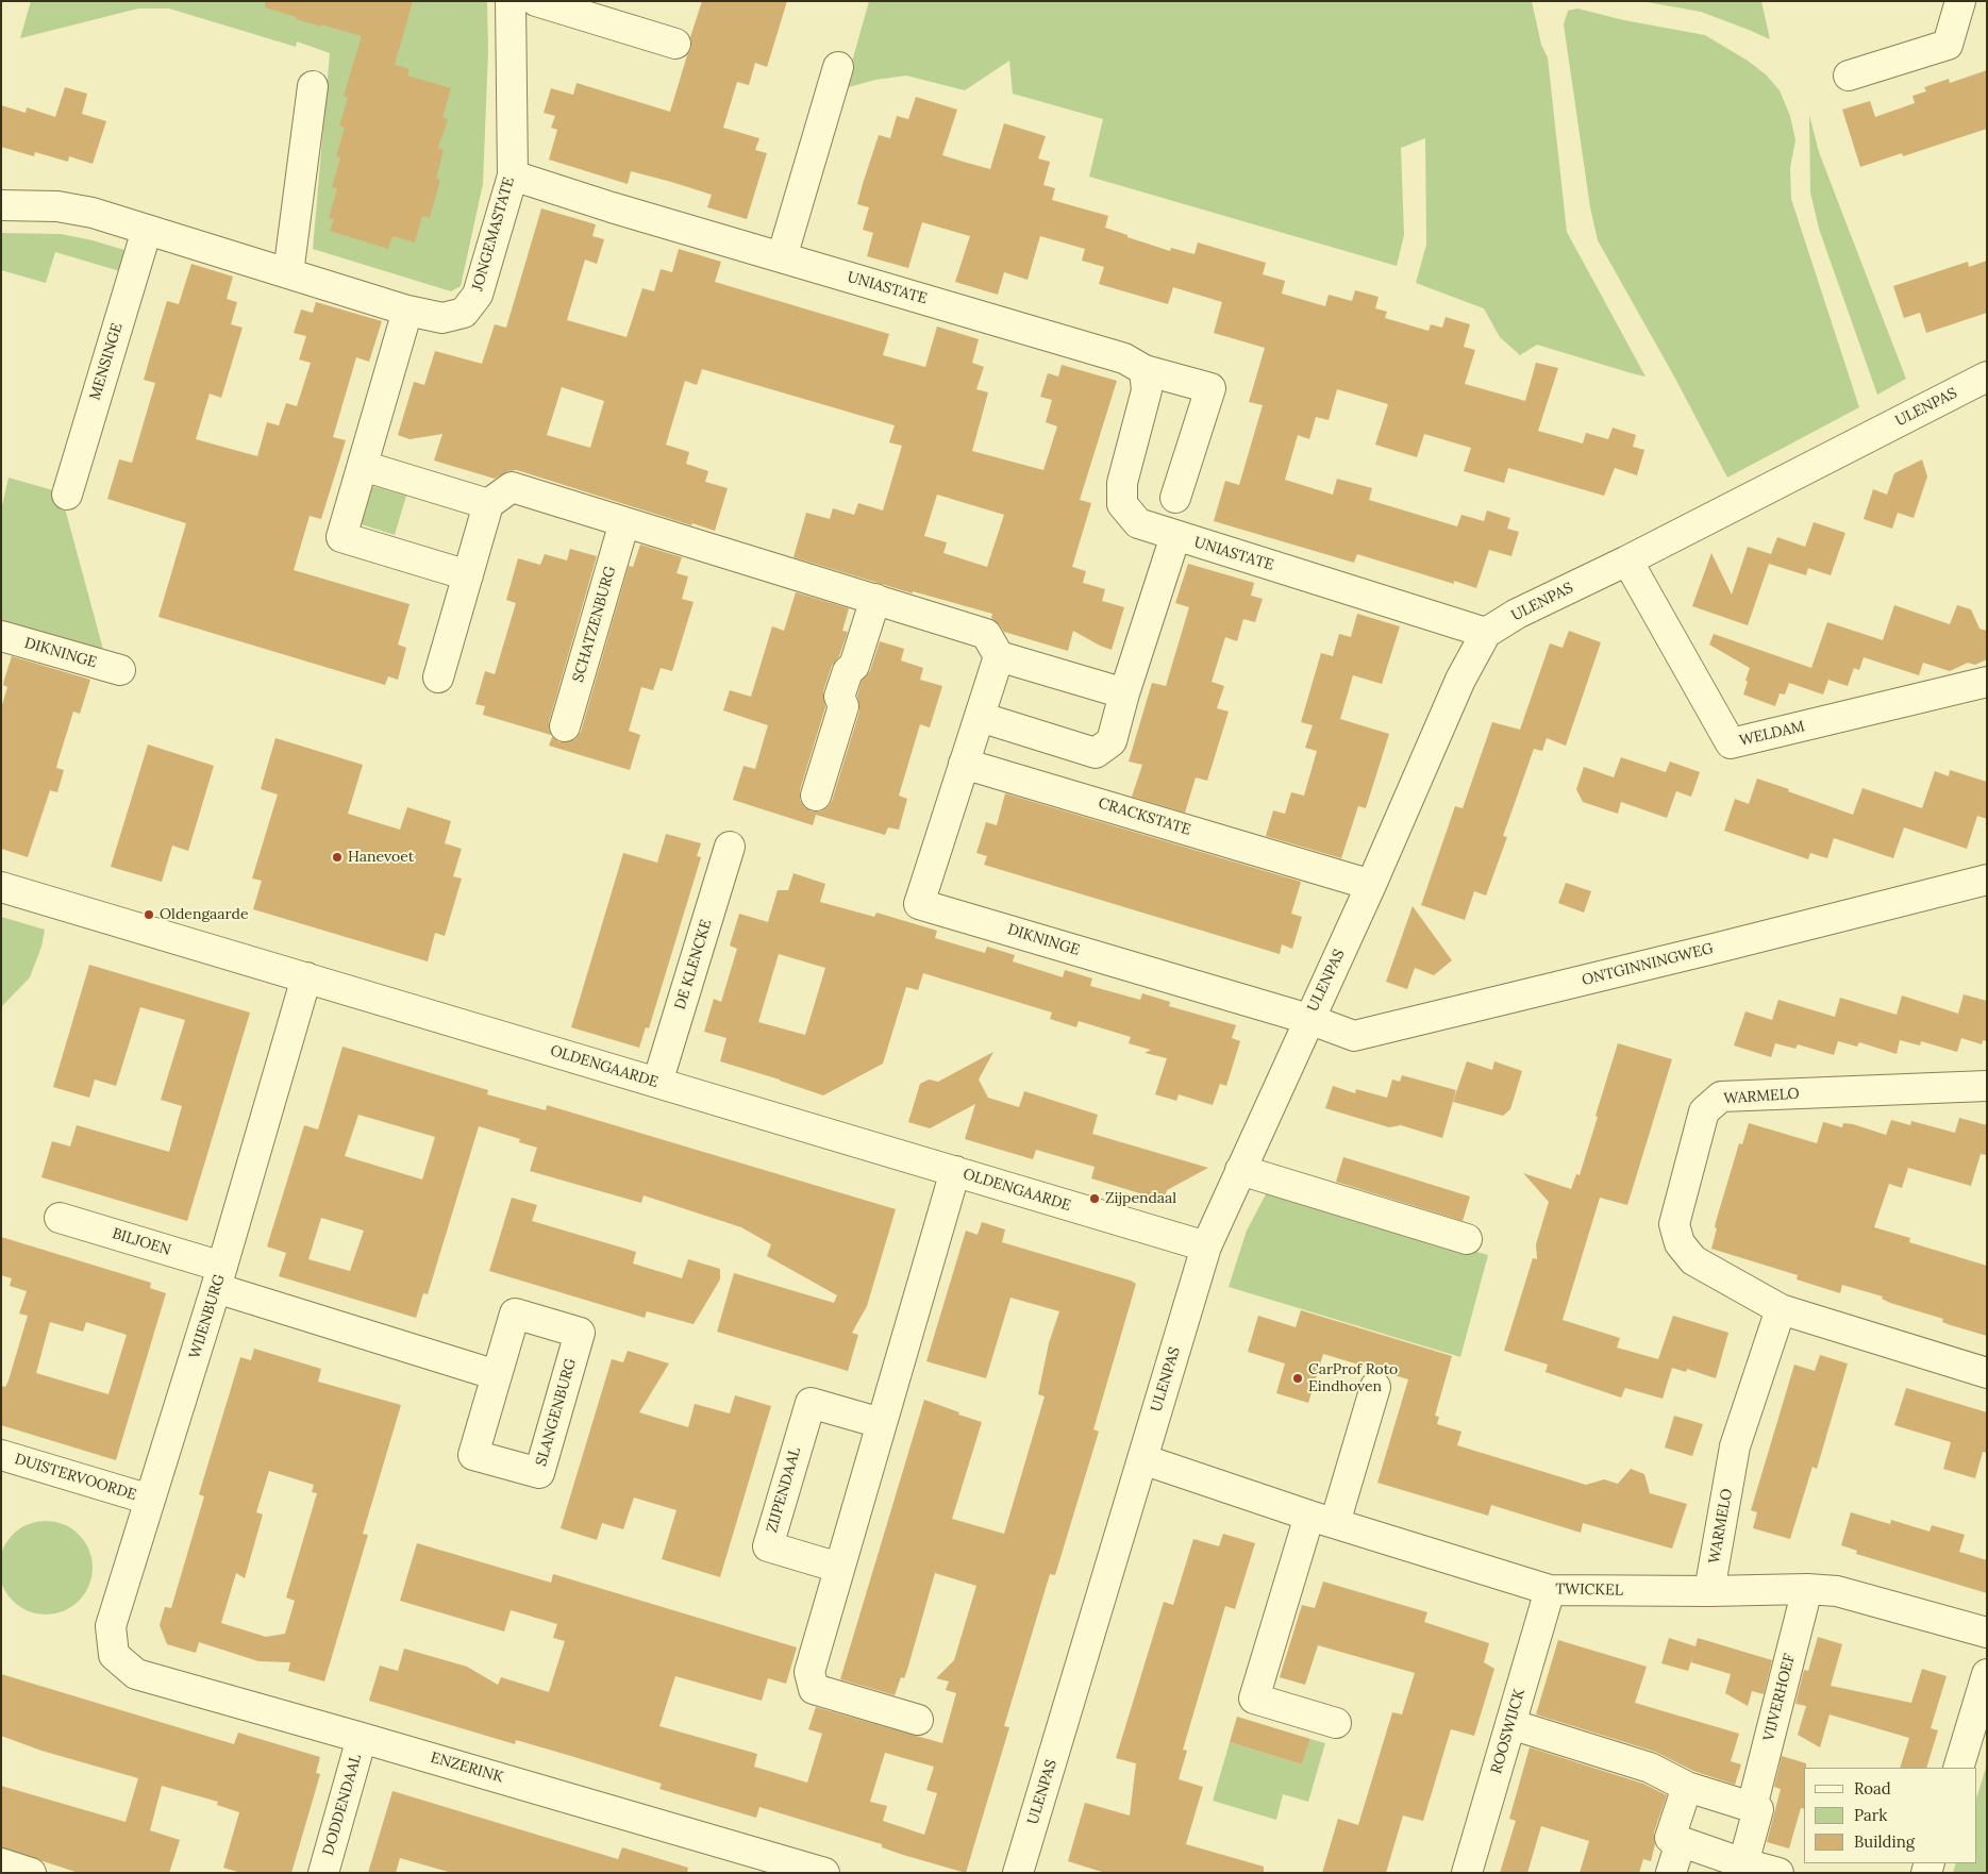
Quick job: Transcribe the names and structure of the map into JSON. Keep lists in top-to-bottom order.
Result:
{
  "streets": {
    "street": [
      "JONGEMASTATE",
      "UNIASTATE",
      "MENSINGE",
      "ULENPAS",
      "SCHATZENBURG",
      "DIKNINGE",
      "WELDAM",
      "CRACKSTATE",
      "DE KLENCKE",
      "ONTGINNINGWEG",
      "OLDENGAARDE",
      "WARMELO",
      "BILJOEN",
      "WIJENBURG",
      "SLANGENBURG",
      "DUISTERVOORDE",
      "ZIJPENDAAL",
      "TWICKEL",
      "VIJVERHOEF",
      "ROOSWIJCK",
      "ENZERINK",
      "DODDENDAAL"
    ]
  },
  "crossings": [
    ["JONGEMASTATE", "UNIASTATE"],
    ["JONGEMASTATE", "MENSINGE"],
    ["UNIASTATE", "ULENPAS"],
    ["ULENPAS", "DIKNINGE"],
    ["ULENPAS", "WELDAM"],
    ["ULENPAS", "CRACKSTATE"],
    ["ULENPAS", "ONTGINNINGWEG"],
    ["ULENPAS", "OLDENGAARDE"],
    ["ULENPAS", "TWICKEL"],
    ["DIKNINGE", "CRACKSTATE"],
    ["DIKNINGE", "ONTGINNINGWEG"],
    ["DE KLENCKE", "OLDENGAARDE"],
    ["OLDENGAARDE", "WIJENBURG"],
    ["WARMELO", "TWICKEL"],
    ["BILJOEN", "WIJENBURG"],
    ["WIJENBURG", "DUISTERVOORDE"],
    ["WIJENBURG", "ENZERINK"],
    ["TWICKEL", "VIJVERHOEF"],
    ["TWICKEL", "ROOSWIJCK"],
    ["ENZERINK", "DODDENDAAL"]
  ],
  "places": [
    "Hanevoet",
    "Oldengaarde",
    "Zijpendaal",
    "CarProf Roto Eindhoven"
  ],
  "legend": ["Road", "Park", "Building"]
}
